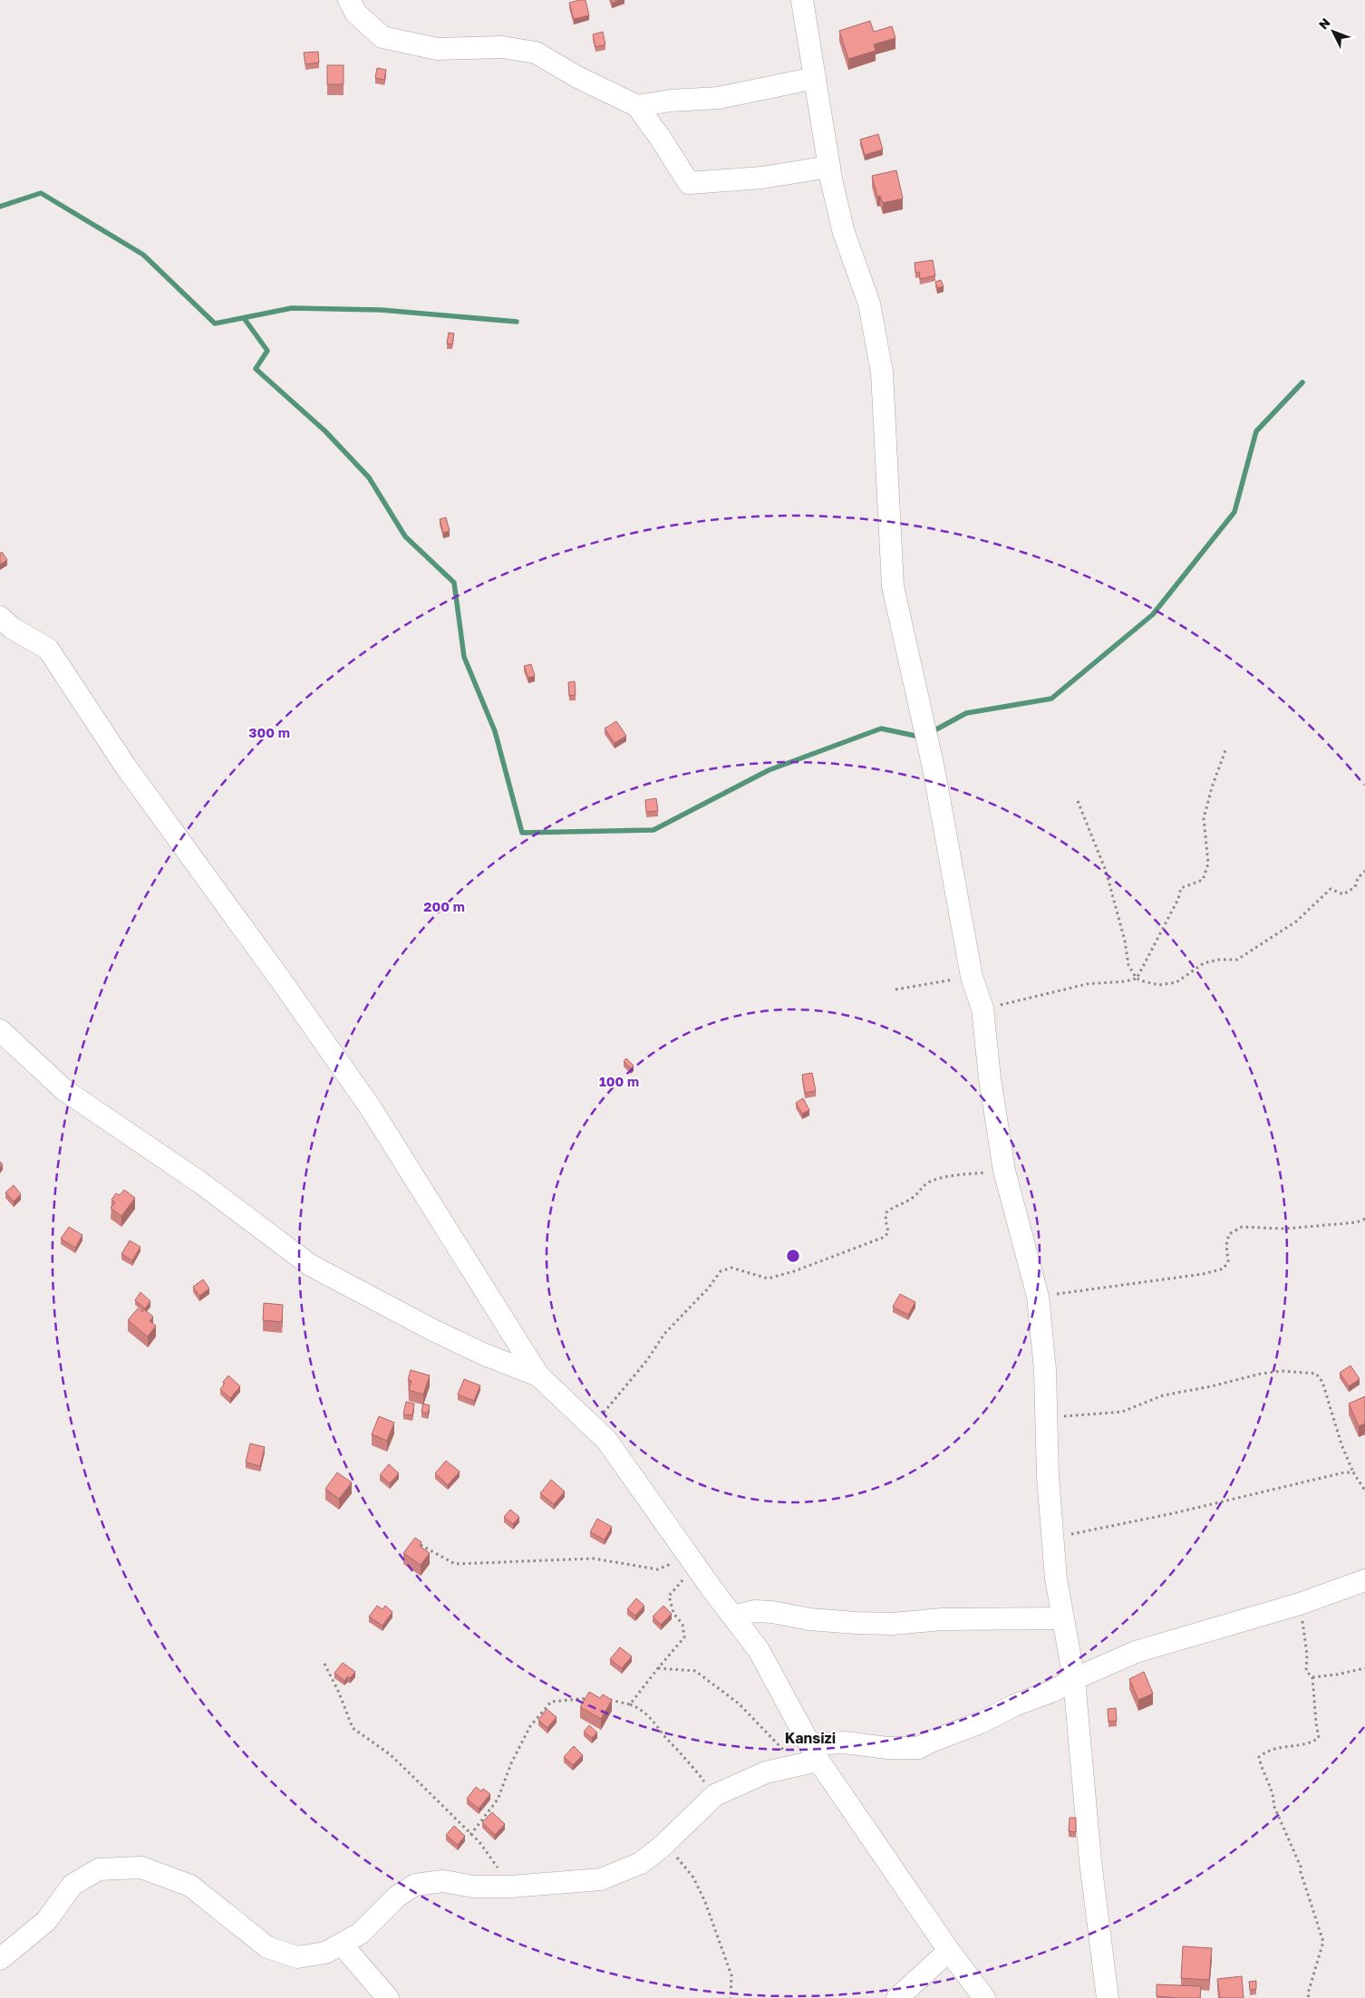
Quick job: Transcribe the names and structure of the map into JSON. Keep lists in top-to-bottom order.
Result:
{
  "districts": ["Kansizi"],
  "north": "top left",
  "rings": ["300 m", "200 m", "100 m"]
}
